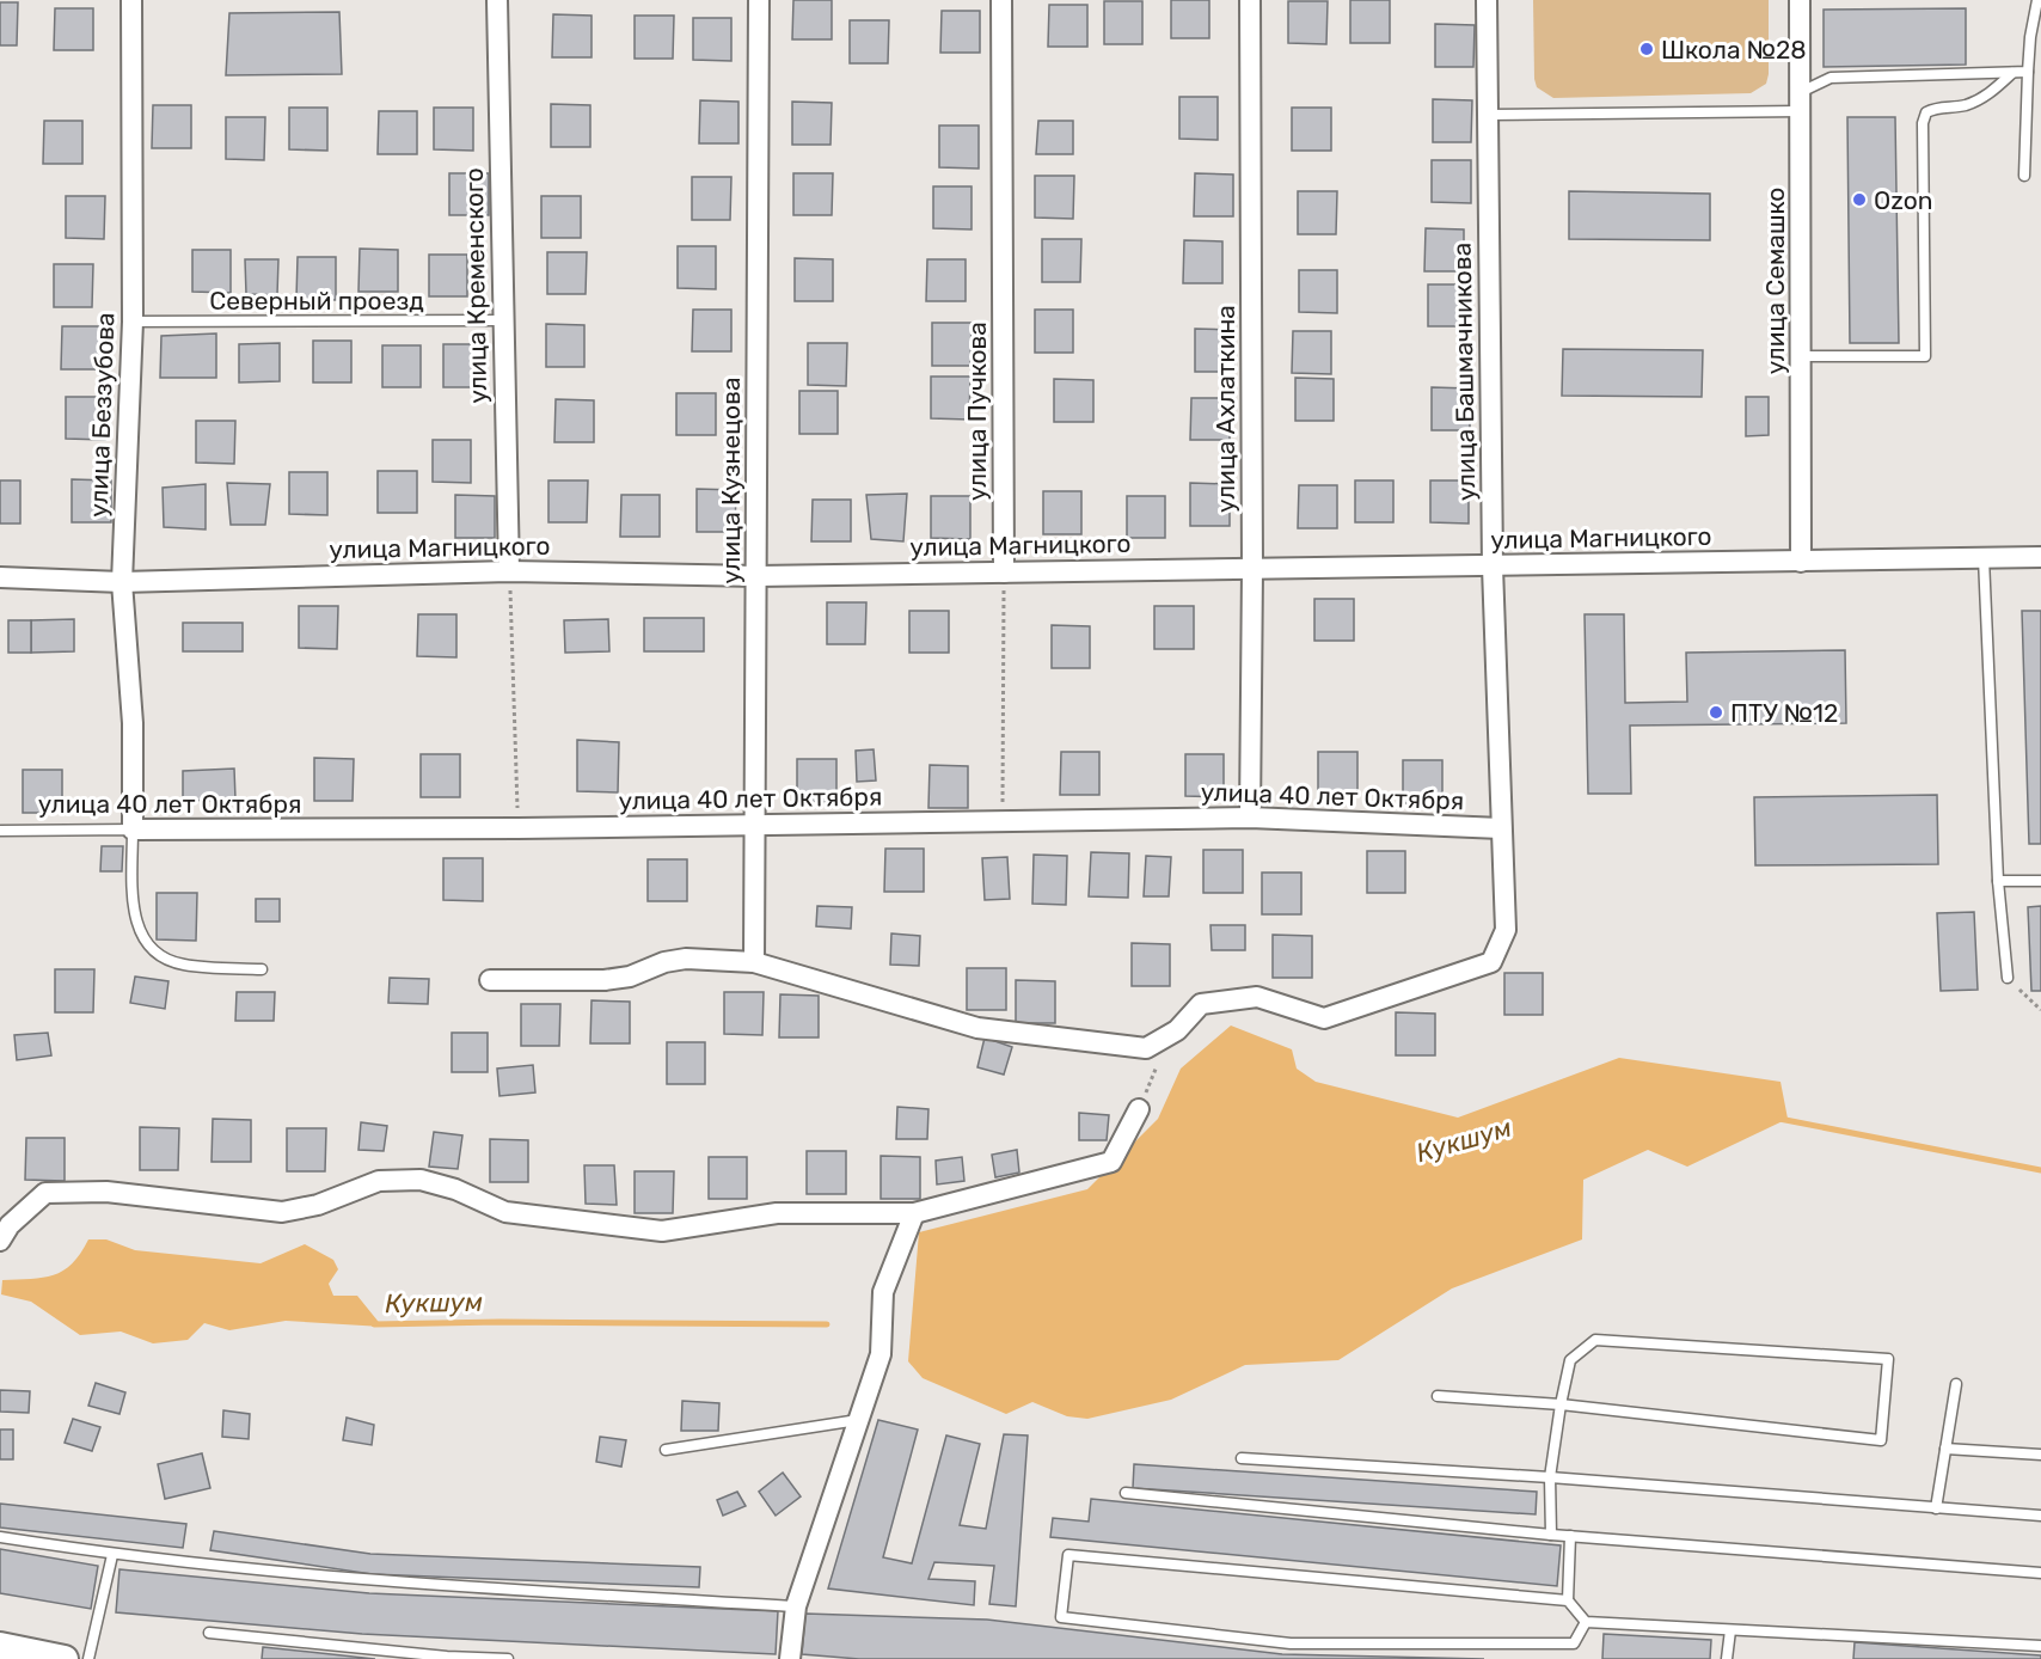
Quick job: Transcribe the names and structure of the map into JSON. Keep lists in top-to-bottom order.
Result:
{
  "streets": {
    "street": [
      "улица Семашко",
      "улица Кременского",
      "улица Башмачникова",
      "улица Ахлаткина",
      "улица Пучкова",
      "улица Беззубова",
      "улица Кузнецова",
      "улица Магницкого",
      "улица 40 лет Октября"
    ],
    "lane": ["Северный проезд"]
  },
  "crossings": [
    ["улица Семашко", "улица Магницкого"],
    ["улица Кременского", "Северный проезд"],
    ["улица Кременского", "улица Магницкого"],
    ["Северный проезд", "улица Беззубова"],
    ["улица Башмачникова", "улица Кузнецова"],
    ["улица Башмачникова", "улица Магницкого"],
    ["улица Башмачникова", "улица 40 лет Октября"],
    ["улица Ахлаткина", "улица Магницкого"],
    ["улица Ахлаткина", "улица 40 лет Октября"],
    ["улица Пучкова", "улица Магницкого"],
    ["улица Беззубова", "улица Магницкого"],
    ["улица Беззубова", "улица 40 лет Октября"],
    ["улица Кузнецова", "улица Магницкого"],
    ["улица Кузнецова", "улица 40 лет Октября"]
  ],
  "water": ["Кукшум"],
  "places": ["Школа №28", "Ozon", "ПТУ №12"]
}
